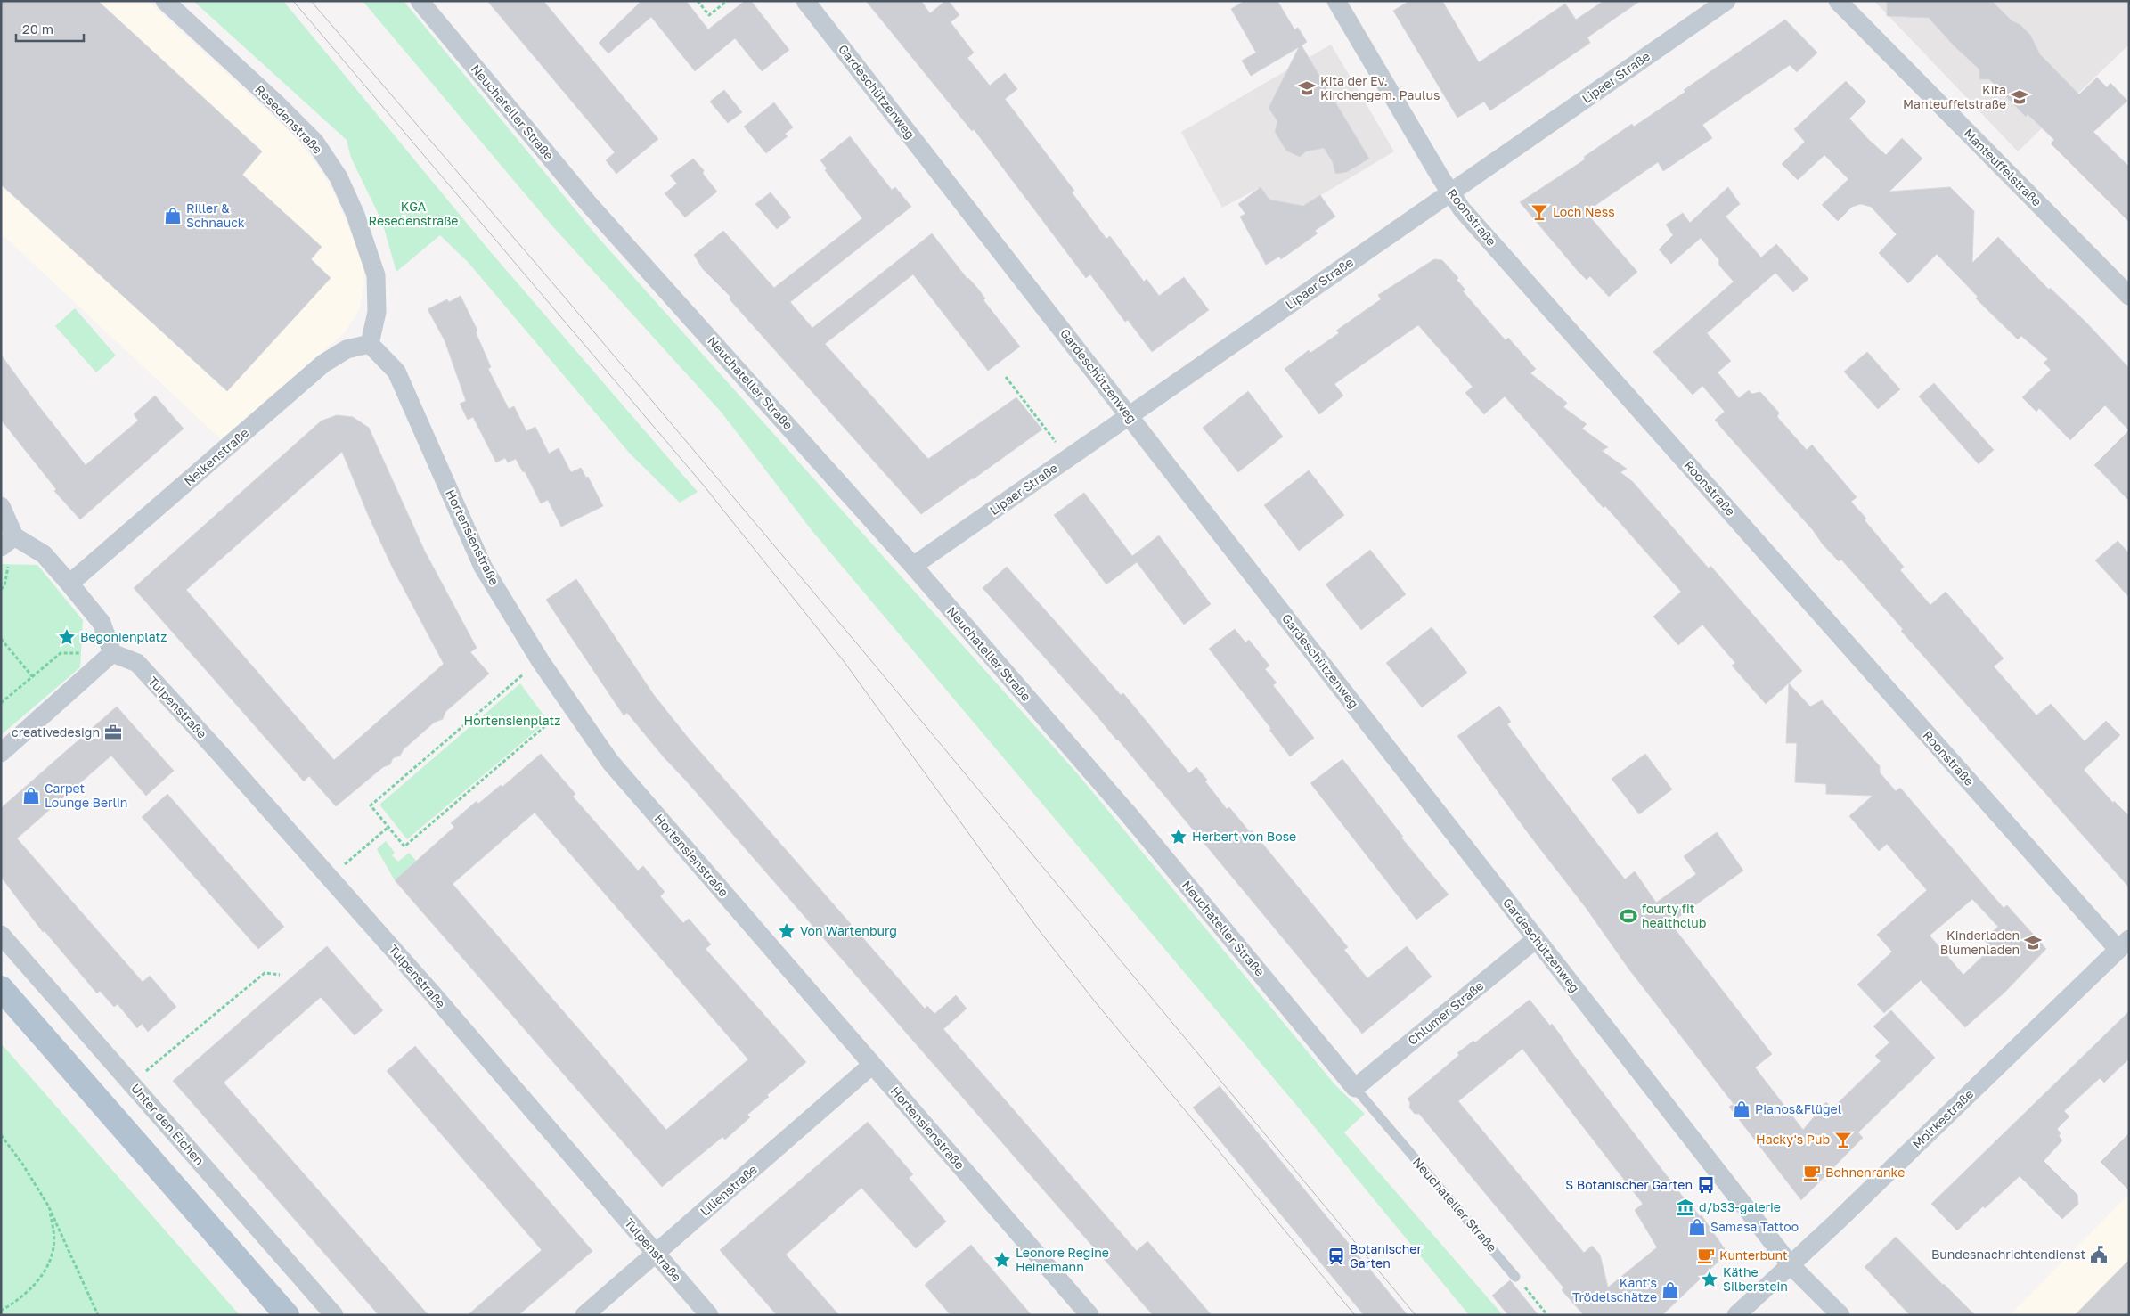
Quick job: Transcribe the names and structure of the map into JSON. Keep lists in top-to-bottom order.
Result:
{
  "streets": {
    "street": [
      "Lipaer Straße",
      "Gardeschützenweg",
      "Neuchateller Straße",
      "Resedenstraße",
      "Manteuffelstraße",
      "Roonstraße",
      "Nelkenstraße",
      "Hortensienstraße",
      "Tulpenstraße",
      "Chlumer Straße",
      "Moltkestraße",
      "Unter den Eichen",
      "Lilienstraße"
    ]
  },
  "crossings": [
    ["Lipaer Straße", "Gardeschützenweg"],
    ["Lipaer Straße", "Neuchateller Straße"],
    ["Lipaer Straße", "Roonstraße"],
    ["Gardeschützenweg", "Chlumer Straße"],
    ["Gardeschützenweg", "Moltkestraße"],
    ["Neuchateller Straße", "Chlumer Straße"],
    ["Resedenstraße", "Nelkenstraße"],
    ["Resedenstraße", "Hortensienstraße"],
    ["Roonstraße", "Moltkestraße"],
    ["Nelkenstraße", "Hortensienstraße"],
    ["Hortensienstraße", "Lilienstraße"],
    ["Tulpenstraße", "Lilienstraße"]
  ],
  "parks": ["KGA Resedenstraße", "Hortensienplatz"],
  "places": {
    "school or university": ["Kita der Ev. Kirchengem. Paulus", "Kita Manteuffelstraße", "Kinderladen Blumenladen"],
    "bar": ["Loch Ness", "Hacky's Pub"],
    "shop": [
      "Riller & Schnauck",
      "Carpet Lounge Berlin",
      "Pianos&Flügel",
      "Samasa Tattoo",
      "Kant's Trödelschätze"
    ],
    "place": [
      "Begonienplatz",
      "Herbert von Bose",
      "Von Wartenburg",
      "Leonore Regine Heinemann",
      "Käthe Silberstein"
    ],
    "office": ["creativedesign"],
    "sports": ["fourty fit healthclub"],
    "cafe": ["Bohnenranke", "Kunterbunt"],
    "bus stop": ["S Botanischer Garten"],
    "museum": ["d/b33-galerie"],
    "public building": ["Bundesnachrichtendienst"],
    "station": ["Botanischer Garten"]
  },
  "scale_bar": "20 m"
}
